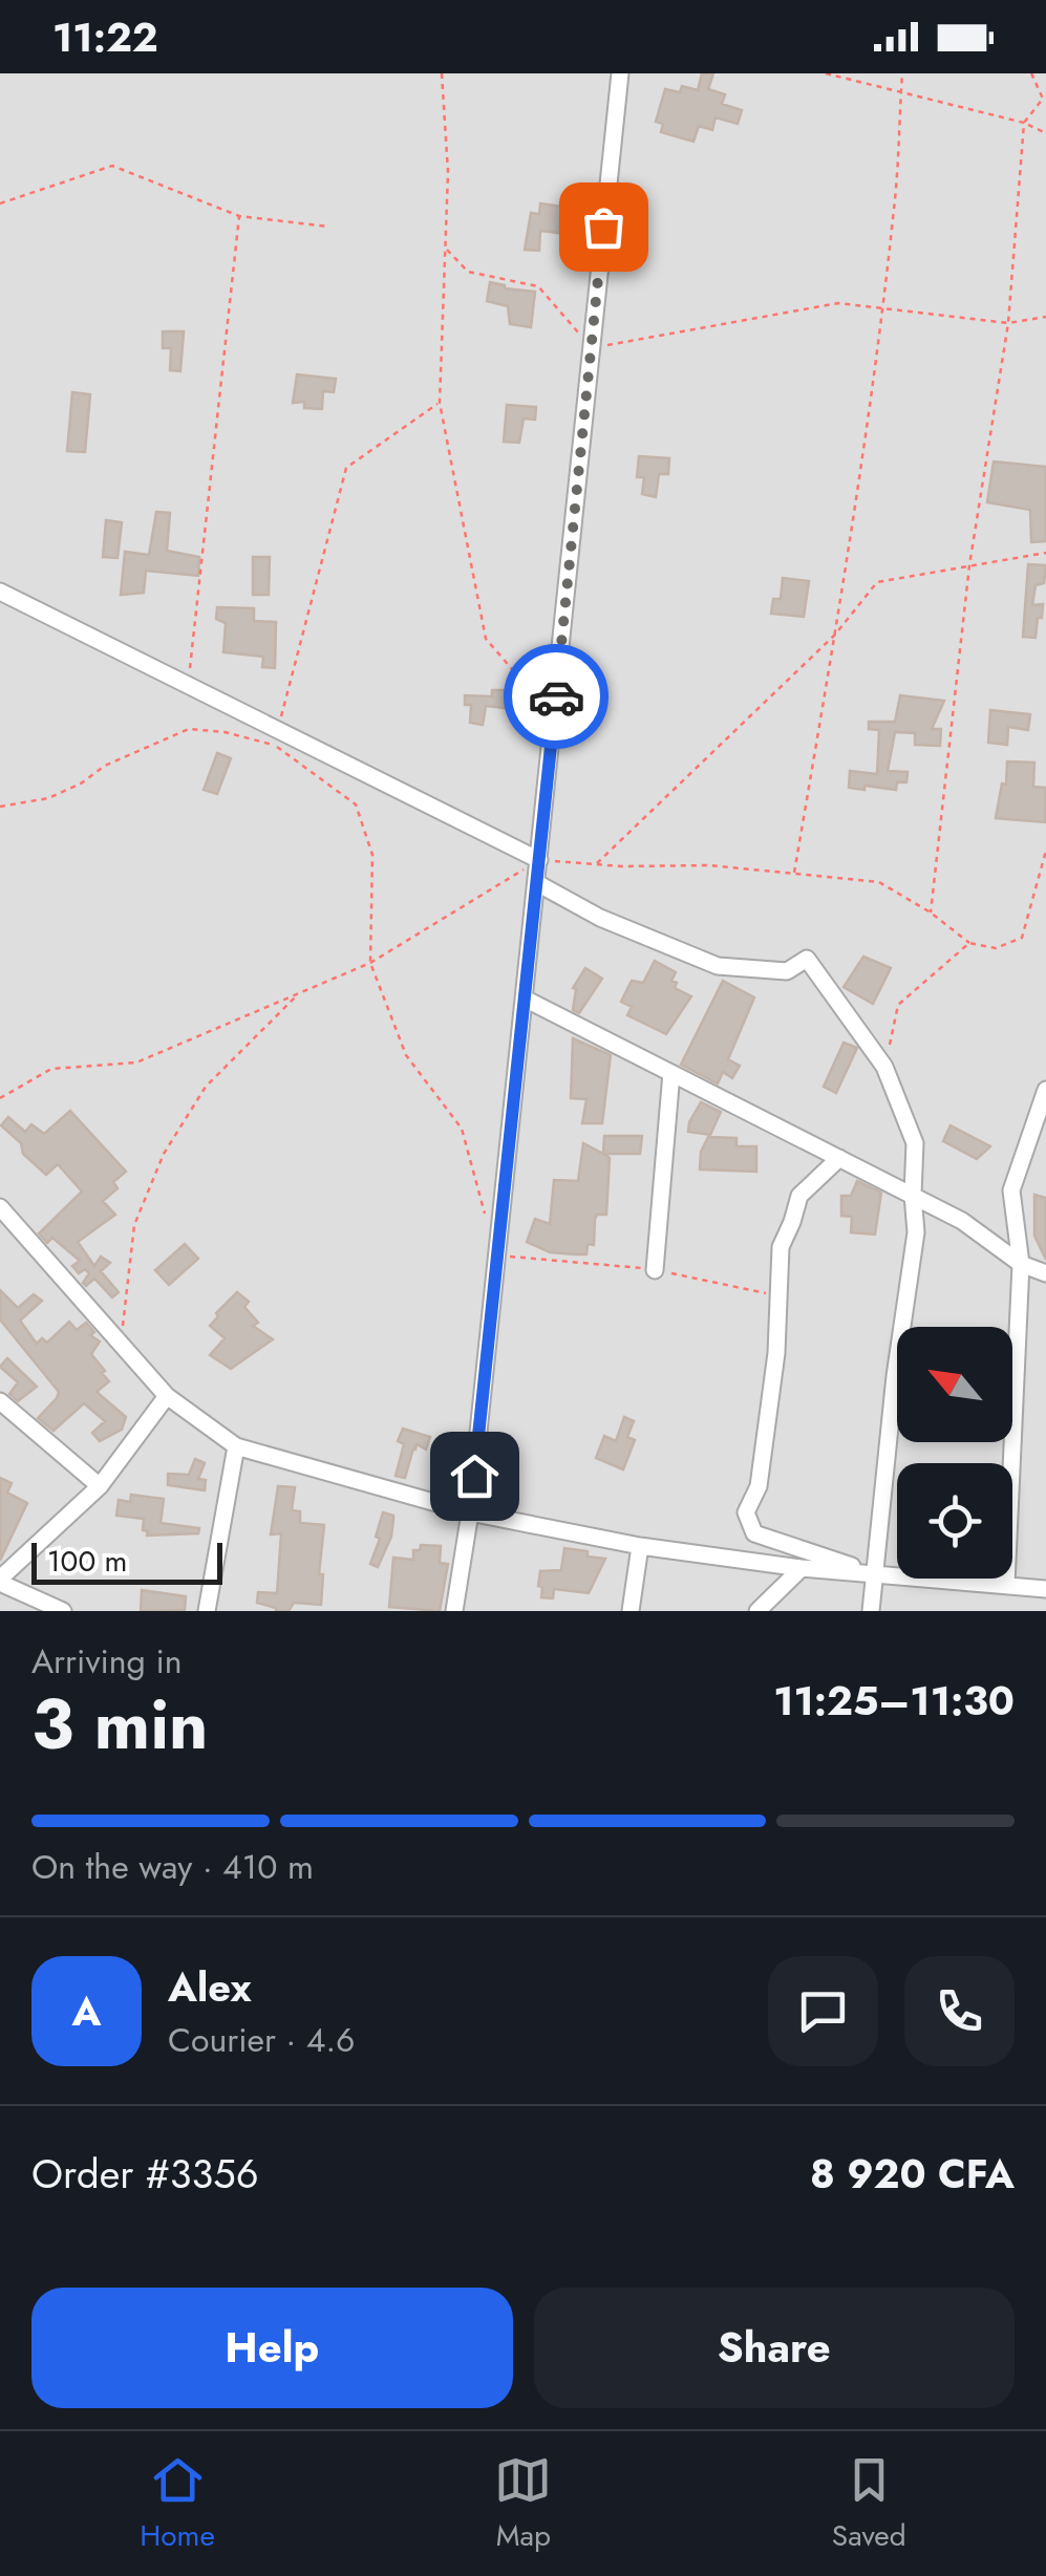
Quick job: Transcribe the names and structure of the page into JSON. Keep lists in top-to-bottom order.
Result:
{
  "scale_bar": "100 m",
  "north": "top left",
  "page": {
    "status": "11:22",
    "scale": "100 m",
    "heading": ["3 min", "Arriving in", "11:25–11:30"],
    "panel": [
      "Alex",
      "Courier · 4.6",
      "Order #3356",
      "8 920 CFA"
    ],
    "bar": "On the way · 410 m",
    "round": "A",
    "buttons": ["Help", "Share"],
    "tabs": ["Home", "Map", "Saved"]
  }
}
